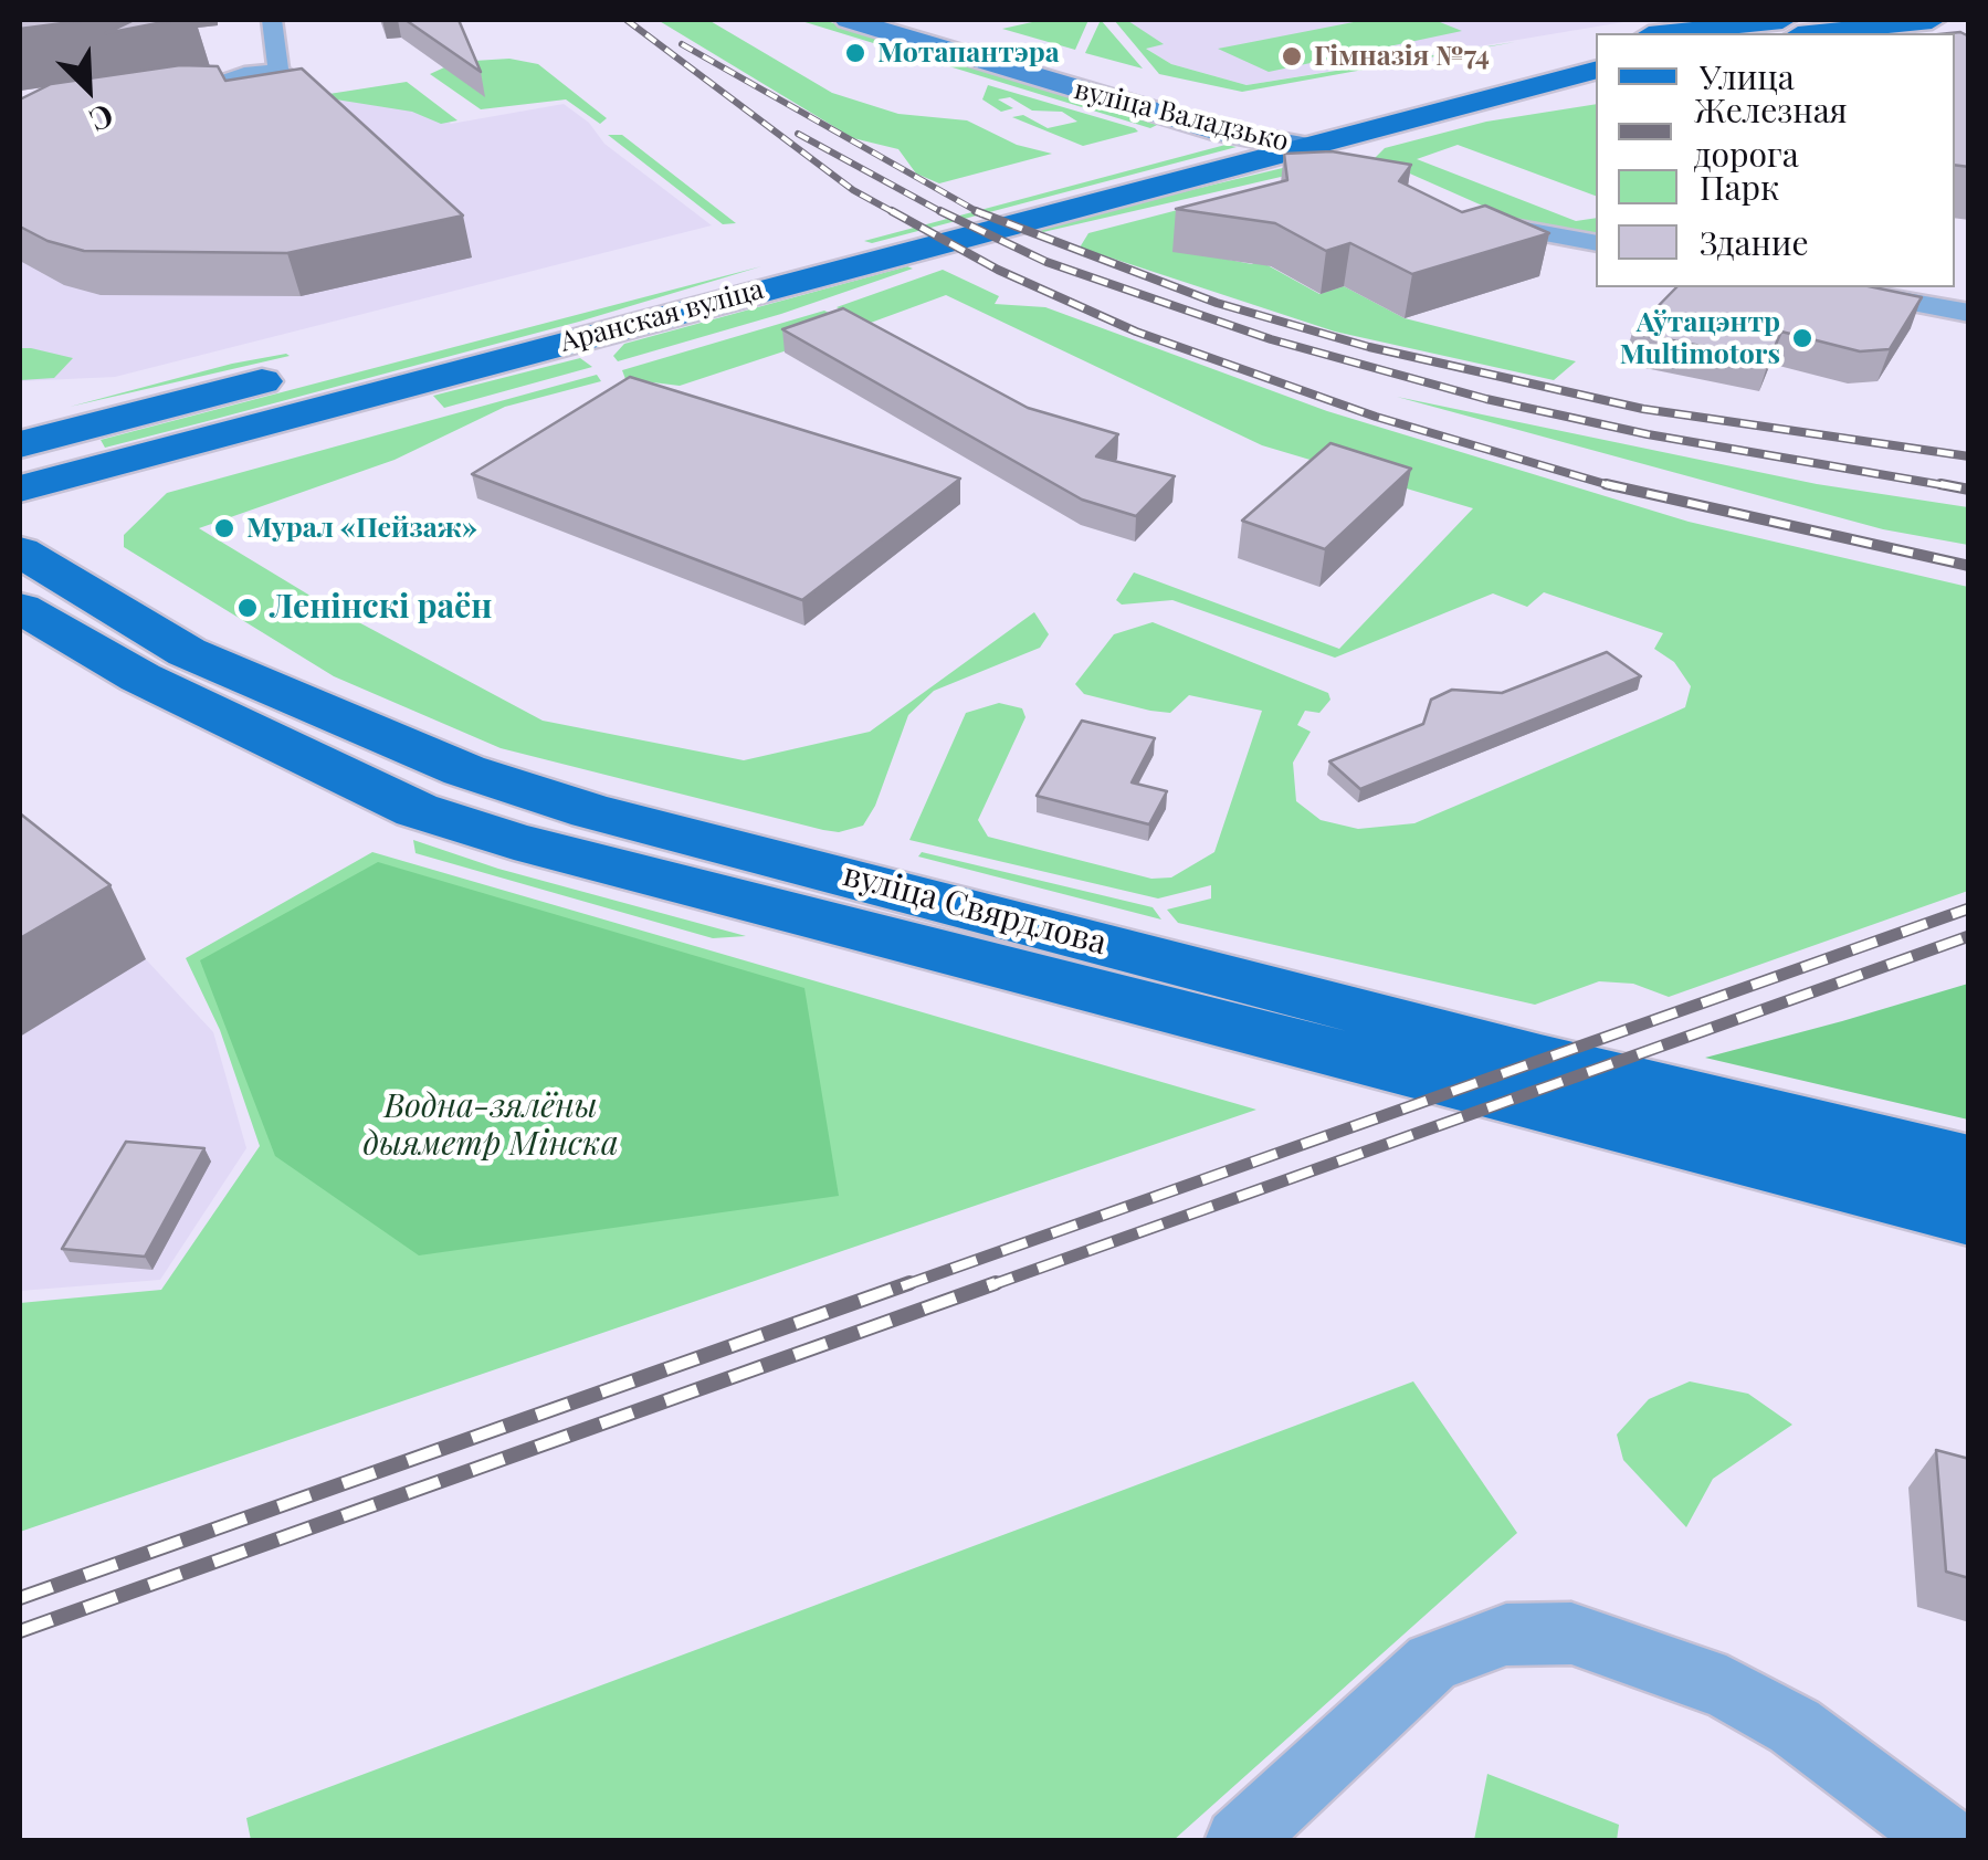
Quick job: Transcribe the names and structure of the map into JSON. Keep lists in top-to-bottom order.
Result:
{
  "streets": {
    "main road": ["вуліца Валадзько", "Аранская вуліца", "вуліца Свярдлова"]
  },
  "crossings": [
    ["вуліца Валадзько", "Аранская вуліца"]
  ],
  "parks": ["Водна-зялёны дыяметр Мінска"],
  "places": [
    "Мотапантэра",
    "Гімназія №74",
    "Аўтацэнтр Multimotors",
    "Мурал «Пейзаж»",
    "Ленінскі раён"
  ],
  "legend": [
    "Улица",
    "Железная дорога",
    "Парк",
    "Здание"
  ],
  "north": "bottom right"
}
